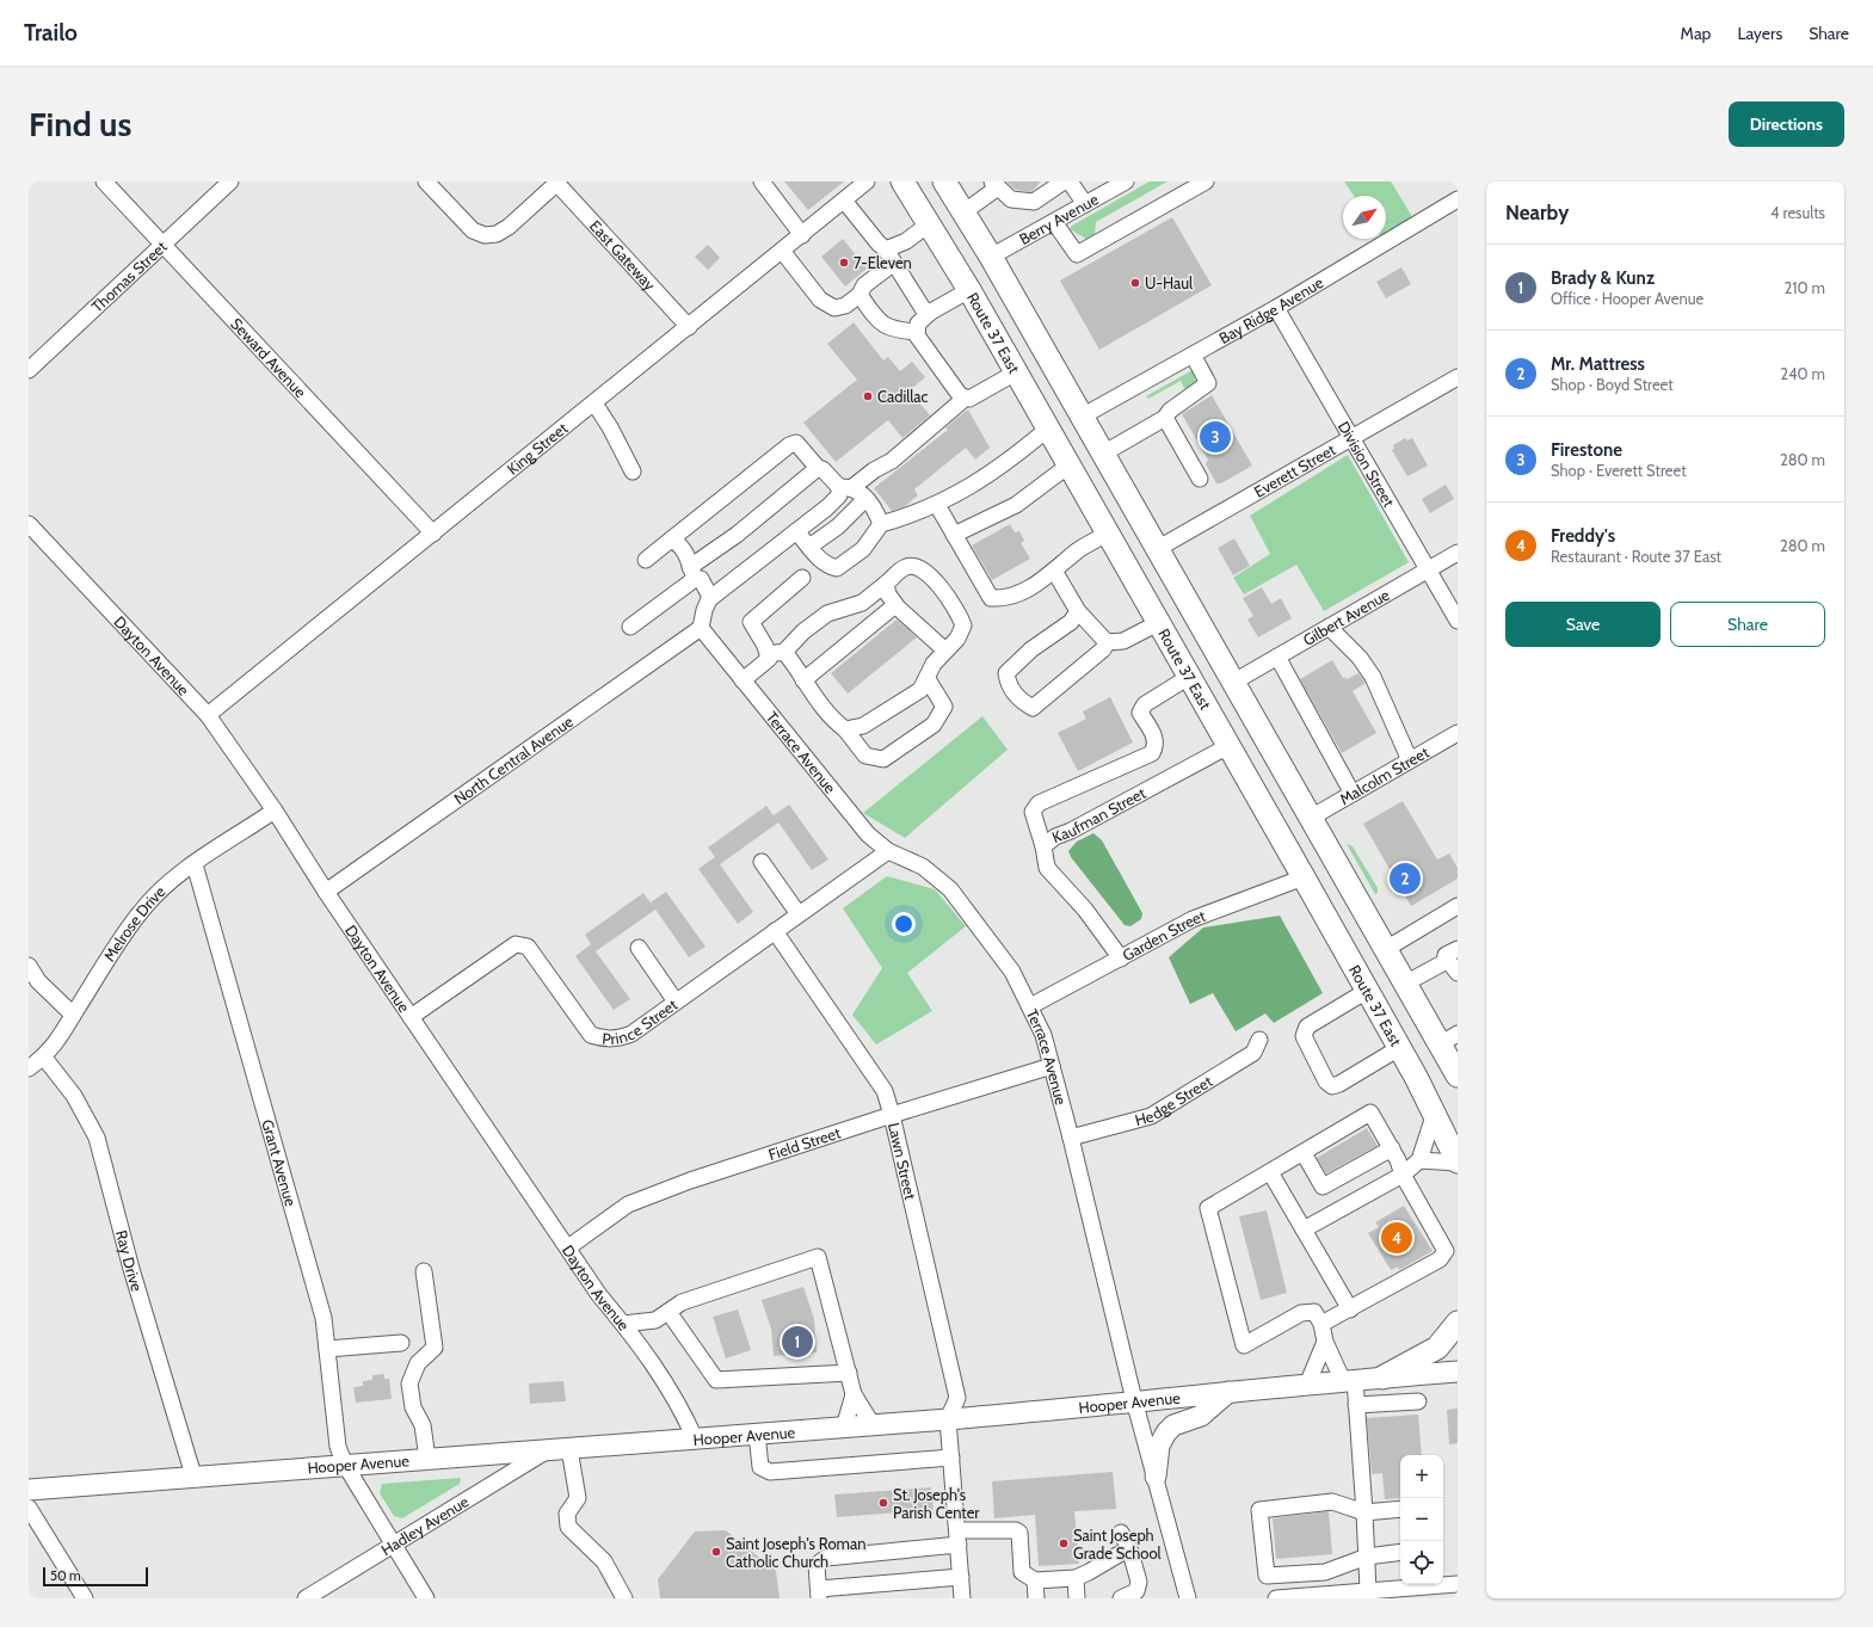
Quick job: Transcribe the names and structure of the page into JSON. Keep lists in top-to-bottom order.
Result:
{
  "streets": {
    "highway": ["Route 37 East"],
    "main road": ["Hooper Avenue"],
    "street": [
      "Berry Avenue",
      "East Gateway",
      "Thomas Street",
      "Bay Ridge Avenue",
      "Seward Avenue",
      "King Street",
      "Division Street",
      "Everett Street",
      "Gilbert Avenue",
      "Dayton Avenue",
      "Terrace Avenue",
      "North Central Avenue",
      "Malcolm Street",
      "Kaufman Street",
      "Melrose Drive",
      "Garden Street",
      "Prince Street",
      "Hedge Street",
      "Field Street",
      "Lawn Street",
      "Grant Avenue",
      "Ray Drive",
      "Hadley Avenue"
    ]
  },
  "crossings": [
    ["East Gateway", "King Street"],
    ["Thomas Street", "Seward Avenue"],
    ["Bay Ridge Avenue", "Division Street"],
    ["Route 37 East", "Kaufman Street"],
    ["Route 37 East", "Garden Street"],
    ["Seward Avenue", "King Street"],
    ["King Street", "Dayton Avenue"],
    ["Division Street", "Everett Street"],
    ["Division Street", "Gilbert Avenue"],
    ["Dayton Avenue", "North Central Avenue"],
    ["Dayton Avenue", "Melrose Drive"],
    ["Dayton Avenue", "Prince Street"],
    ["Dayton Avenue", "Field Street"],
    ["Dayton Avenue", "Hooper Avenue"],
    ["Terrace Avenue", "North Central Avenue"],
    ["Terrace Avenue", "Garden Street"],
    ["Terrace Avenue", "Prince Street"],
    ["Terrace Avenue", "Hedge Street"],
    ["Terrace Avenue", "Field Street"],
    ["Terrace Avenue", "Hooper Avenue"],
    ["Kaufman Street", "Garden Street"],
    ["Melrose Drive", "Grant Avenue"],
    ["Melrose Drive", "Ray Drive"],
    ["Prince Street", "Lawn Street"],
    ["Field Street", "Lawn Street"],
    ["Lawn Street", "Hooper Avenue"],
    ["Grant Avenue", "Hooper Avenue"],
    ["Grant Avenue", "Hadley Avenue"],
    ["Ray Drive", "Hooper Avenue"],
    ["Hooper Avenue", "Hadley Avenue"]
  ],
  "places": [
    "7-Eleven",
    "U-Haul",
    "Cadillac",
    "St. Joseph's Parish Center",
    "Saint Joseph Grade School",
    "Saint Joseph's Roman Catholic Church"
  ],
  "scale_bar": "50 m",
  "north": "top right",
  "page": {
    "header": "Trailo",
    "nav": ["Map", "Layers", "Share"],
    "buttons": [
      "Directions",
      ["Save", "Share"]
    ],
    "title": "Find us",
    "heading": ["Nearby", "4 results"],
    "list": [
      {
        "mark": "1",
        "name": "Brady & Kunz",
        "note": "Office · Hooper Avenue",
        "value": "210 m"
      },
      {
        "mark": "2",
        "name": "Mr. Mattress",
        "note": "Shop · Boyd Street",
        "value": "240 m"
      },
      {
        "mark": "3",
        "name": "Firestone",
        "note": "Shop · Everett Street",
        "value": "280 m"
      },
      {
        "mark": "4",
        "name": "Freddy's",
        "note": "Restaurant · Route 37 East",
        "value": "280 m"
      }
    ],
    "pins": [
      "3",
      "2",
      "4",
      "1"
    ],
    "map_buttons": ["+", "−"],
    "scale": "50 m"
  }
}
